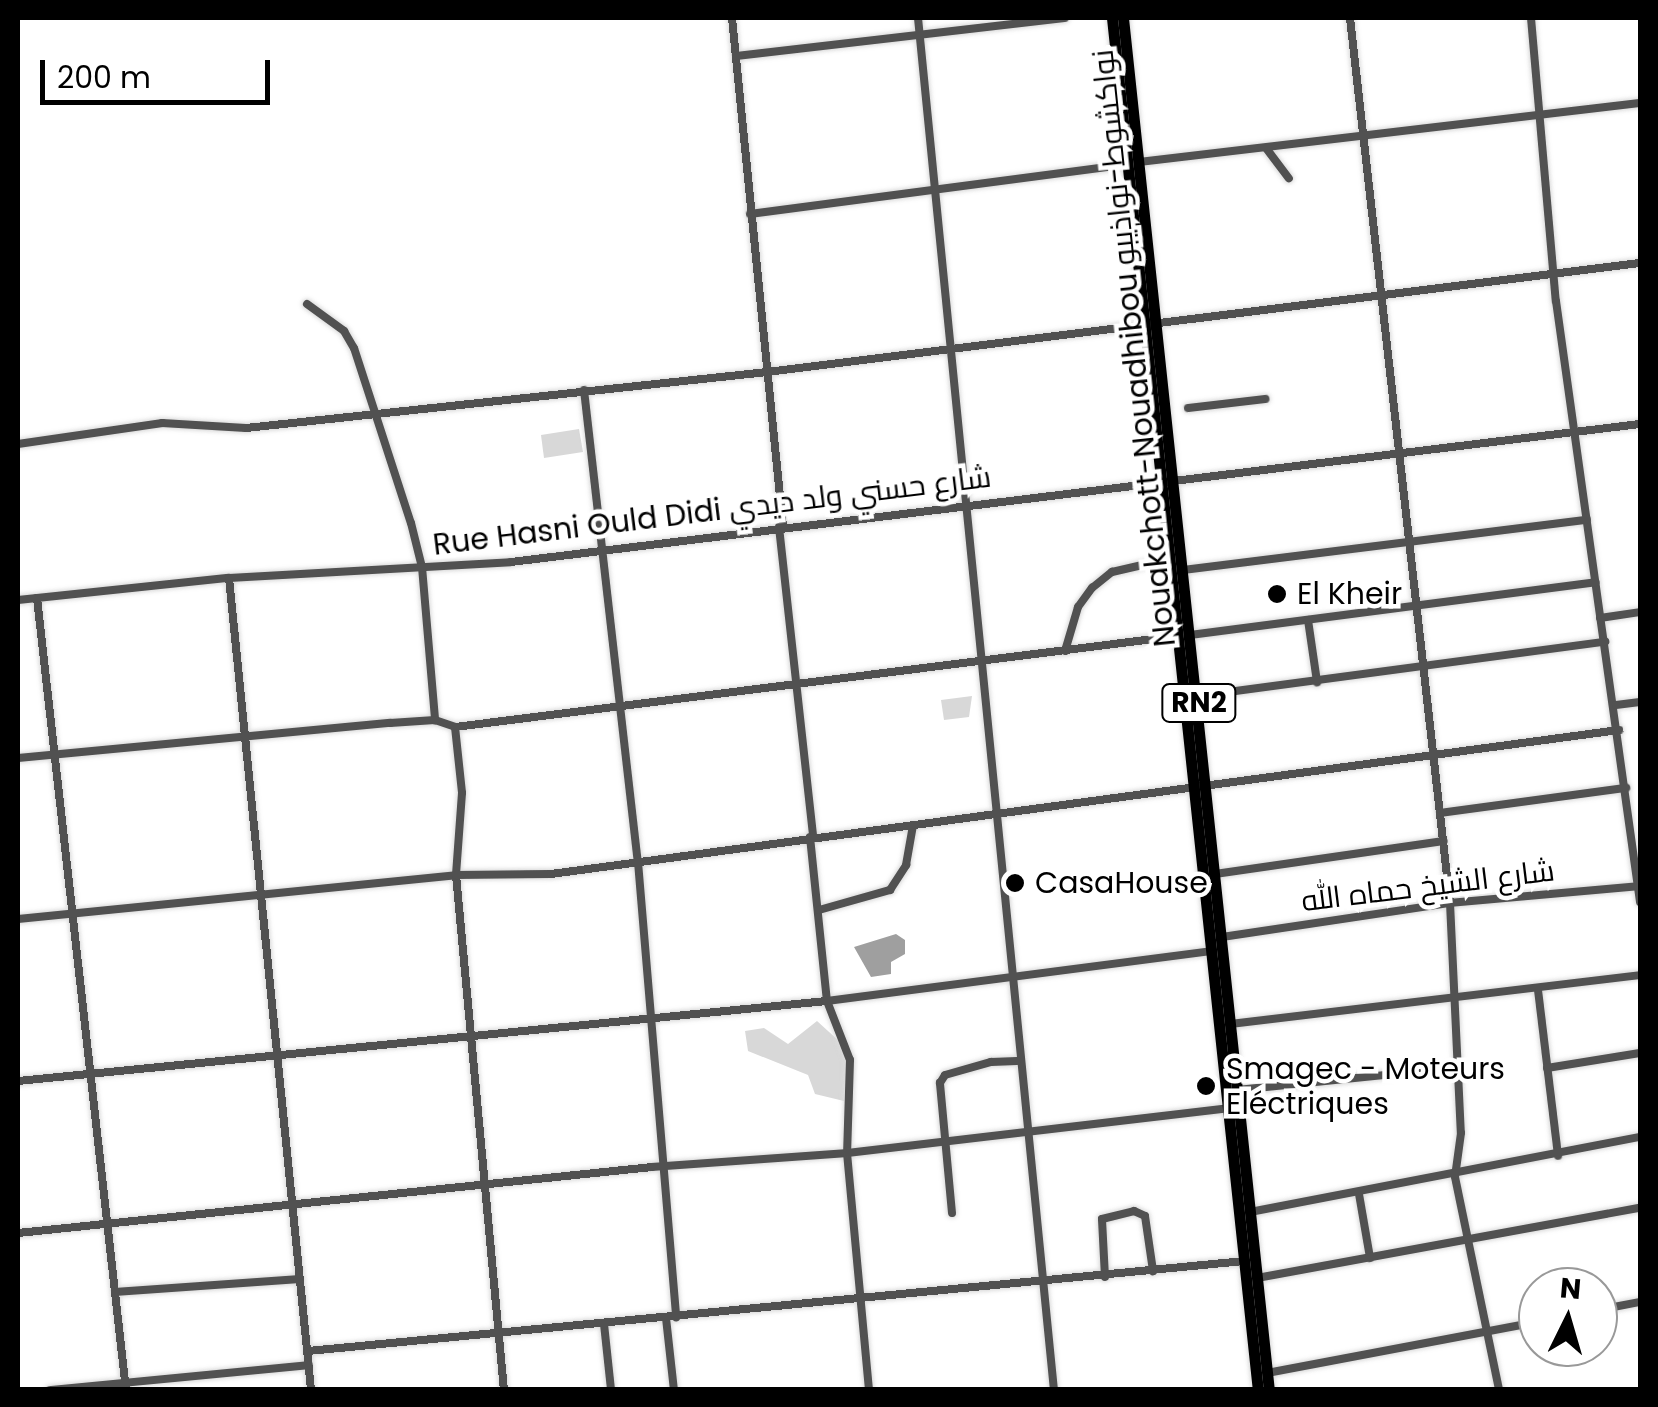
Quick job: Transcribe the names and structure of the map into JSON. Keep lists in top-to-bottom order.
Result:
{
  "streets": {
    "highway": ["Nouakchott-Nouadhibou نواكشوط-نواذيبو", "RN2"],
    "street": ["Rue Hasni Ould Didi شارع حسني ولد ديدي", "شارع الشيخ حماه الله"]
  },
  "crossings": [
    ["Nouakchott-Nouadhibou نواكشوط-نواذيبو", "Rue Hasni Ould Didi شارع حسني ولد ديدي"],
    ["Nouakchott-Nouadhibou نواكشوط-نواذيبو", "شارع الشيخ حماه الله"]
  ],
  "places": ["El Kheir", "CasaHouse", "Smagec - Moteurs Eléctriques"],
  "scale_bar": "200 m",
  "north": "top"
}
